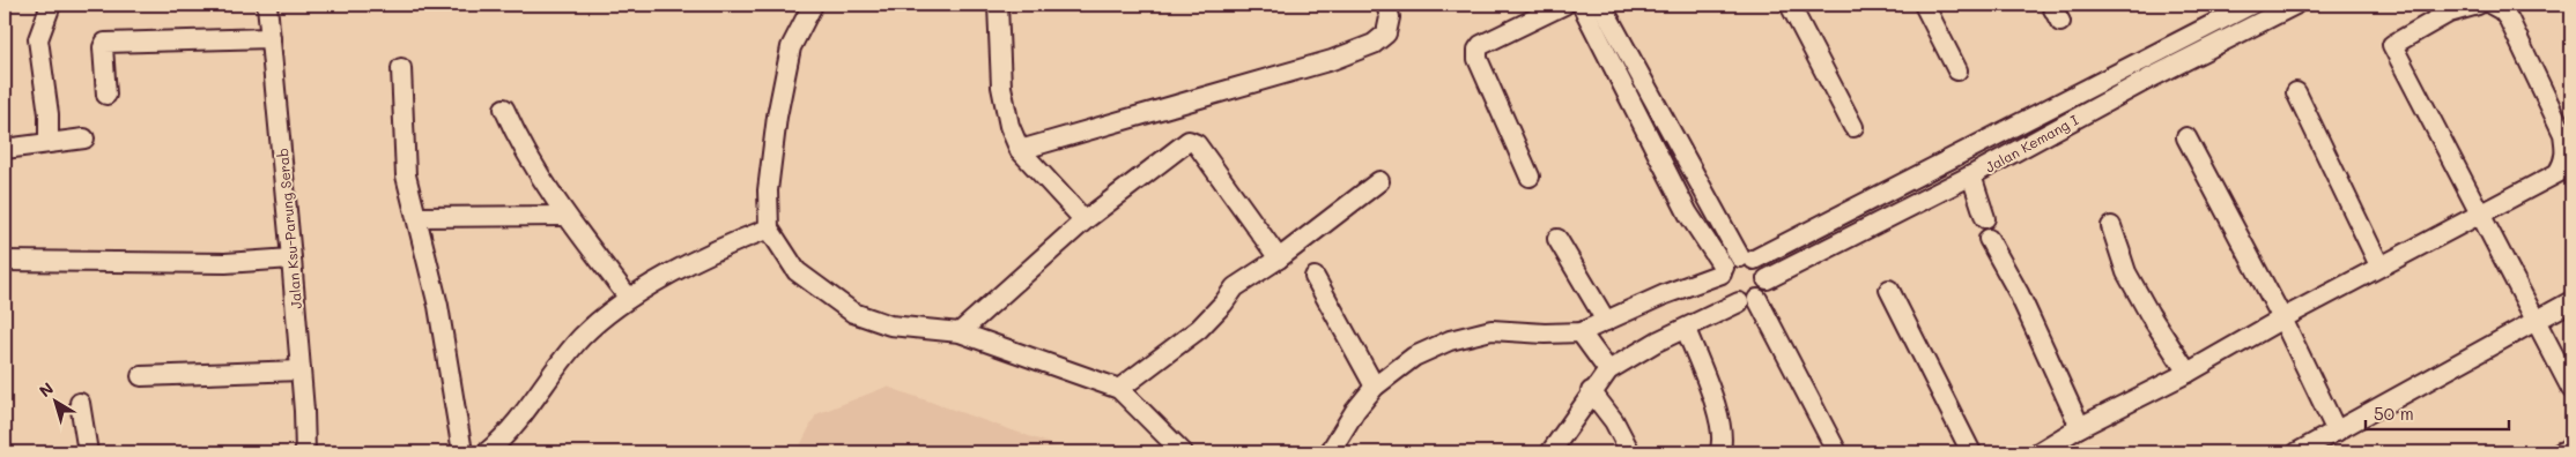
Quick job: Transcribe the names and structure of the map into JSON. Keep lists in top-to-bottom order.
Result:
{
  "streets": {
    "street": ["Jalan Kemang I", "Jalan Ksu-Parung Serab"]
  },
  "scale_bar": "50 m",
  "north": "top left"
}
